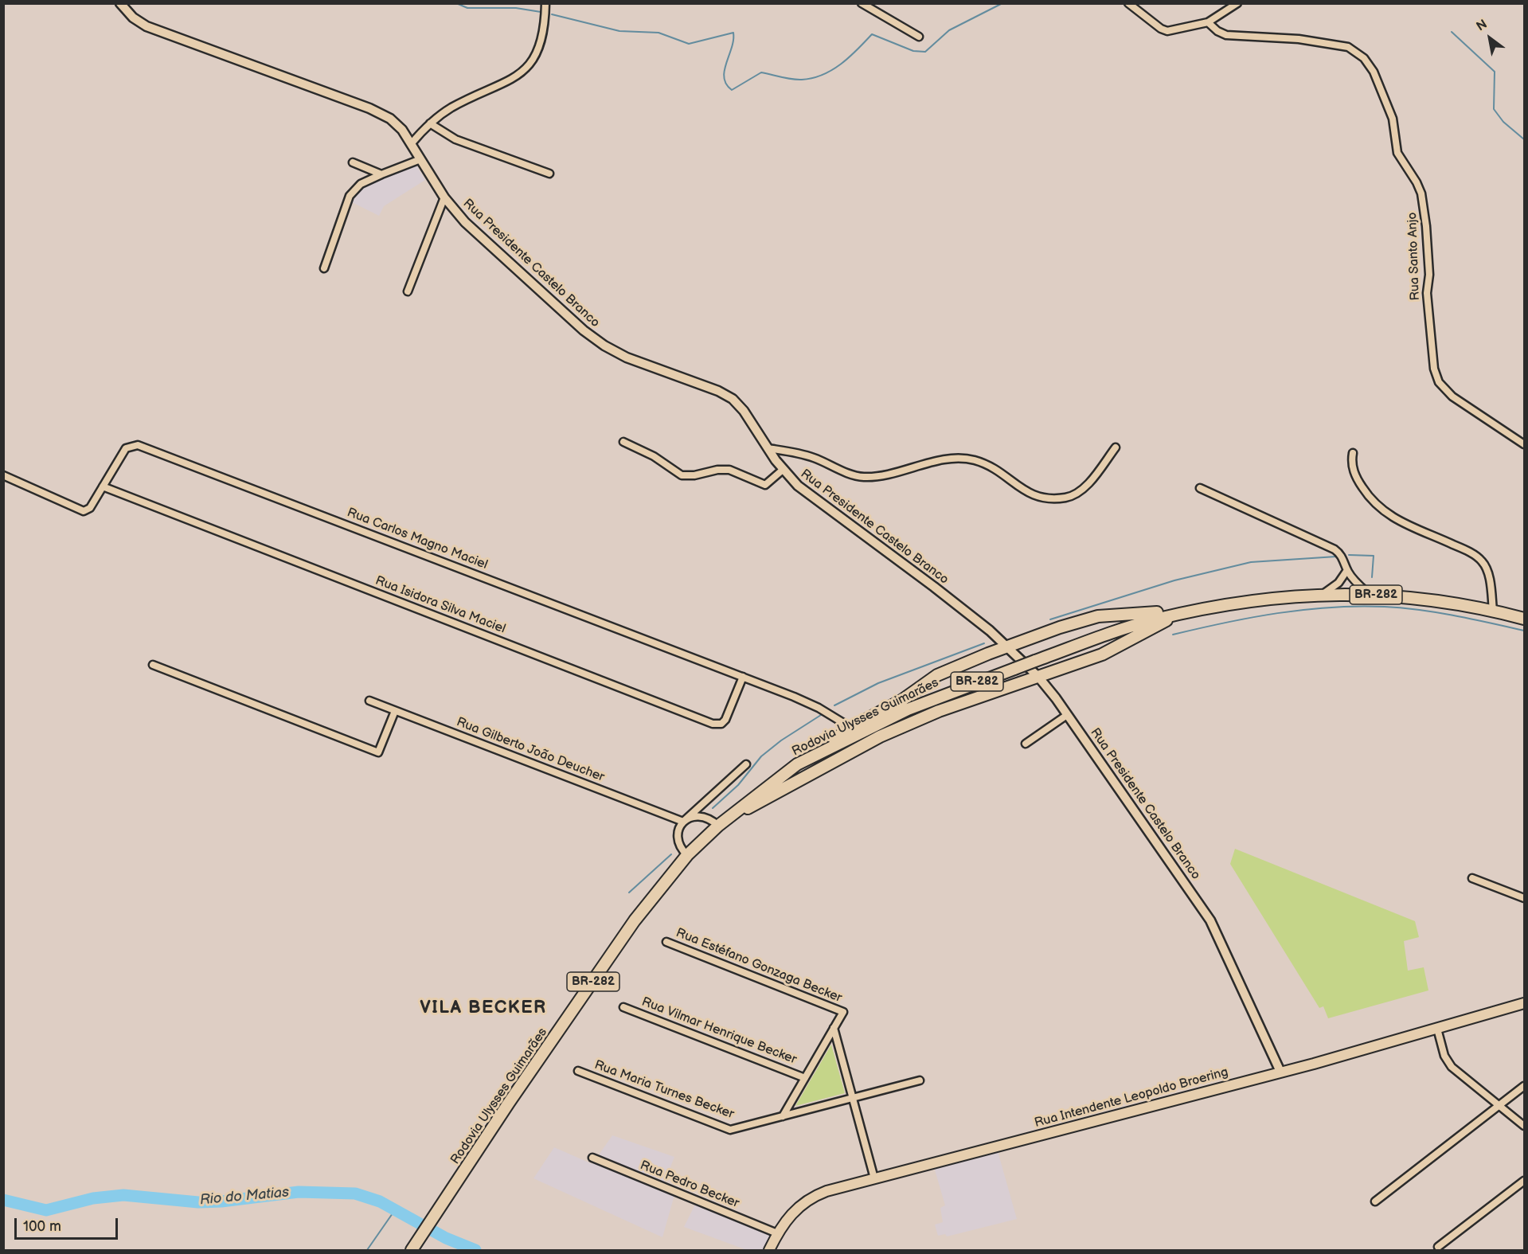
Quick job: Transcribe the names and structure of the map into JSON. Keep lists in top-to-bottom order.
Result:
{
  "streets": {
    "highway": ["BR-282", "Rodovia Ulysses Guimarães"],
    "main road": ["Rua Intendente Leopoldo Broering"],
    "street": [
      "Rua Santo Anjo",
      "Rua Presidente Castelo Branco",
      "Rua Carlos Magno Maciel",
      "Rua Isidora Silva Maciel",
      "Rua Gilberto João Deucher",
      "Rua Estéfano Gonzaga Becker",
      "Rua Vilmar Henrique Becker",
      "Rua Maria Turnes Becker",
      "Rua Pedro Becker"
    ]
  },
  "crossings": [
    ["Rua Presidente Castelo Branco", "Rua Intendente Leopoldo Broering"],
    ["Rua Carlos Magno Maciel", "Rua Isidora Silva Maciel"],
    ["Rua Intendente Leopoldo Broering", "Rua Pedro Becker"]
  ],
  "districts": ["VILA BECKER"],
  "water": ["Rio do Matias"],
  "scale_bar": "100 m",
  "north": "top left"
}
